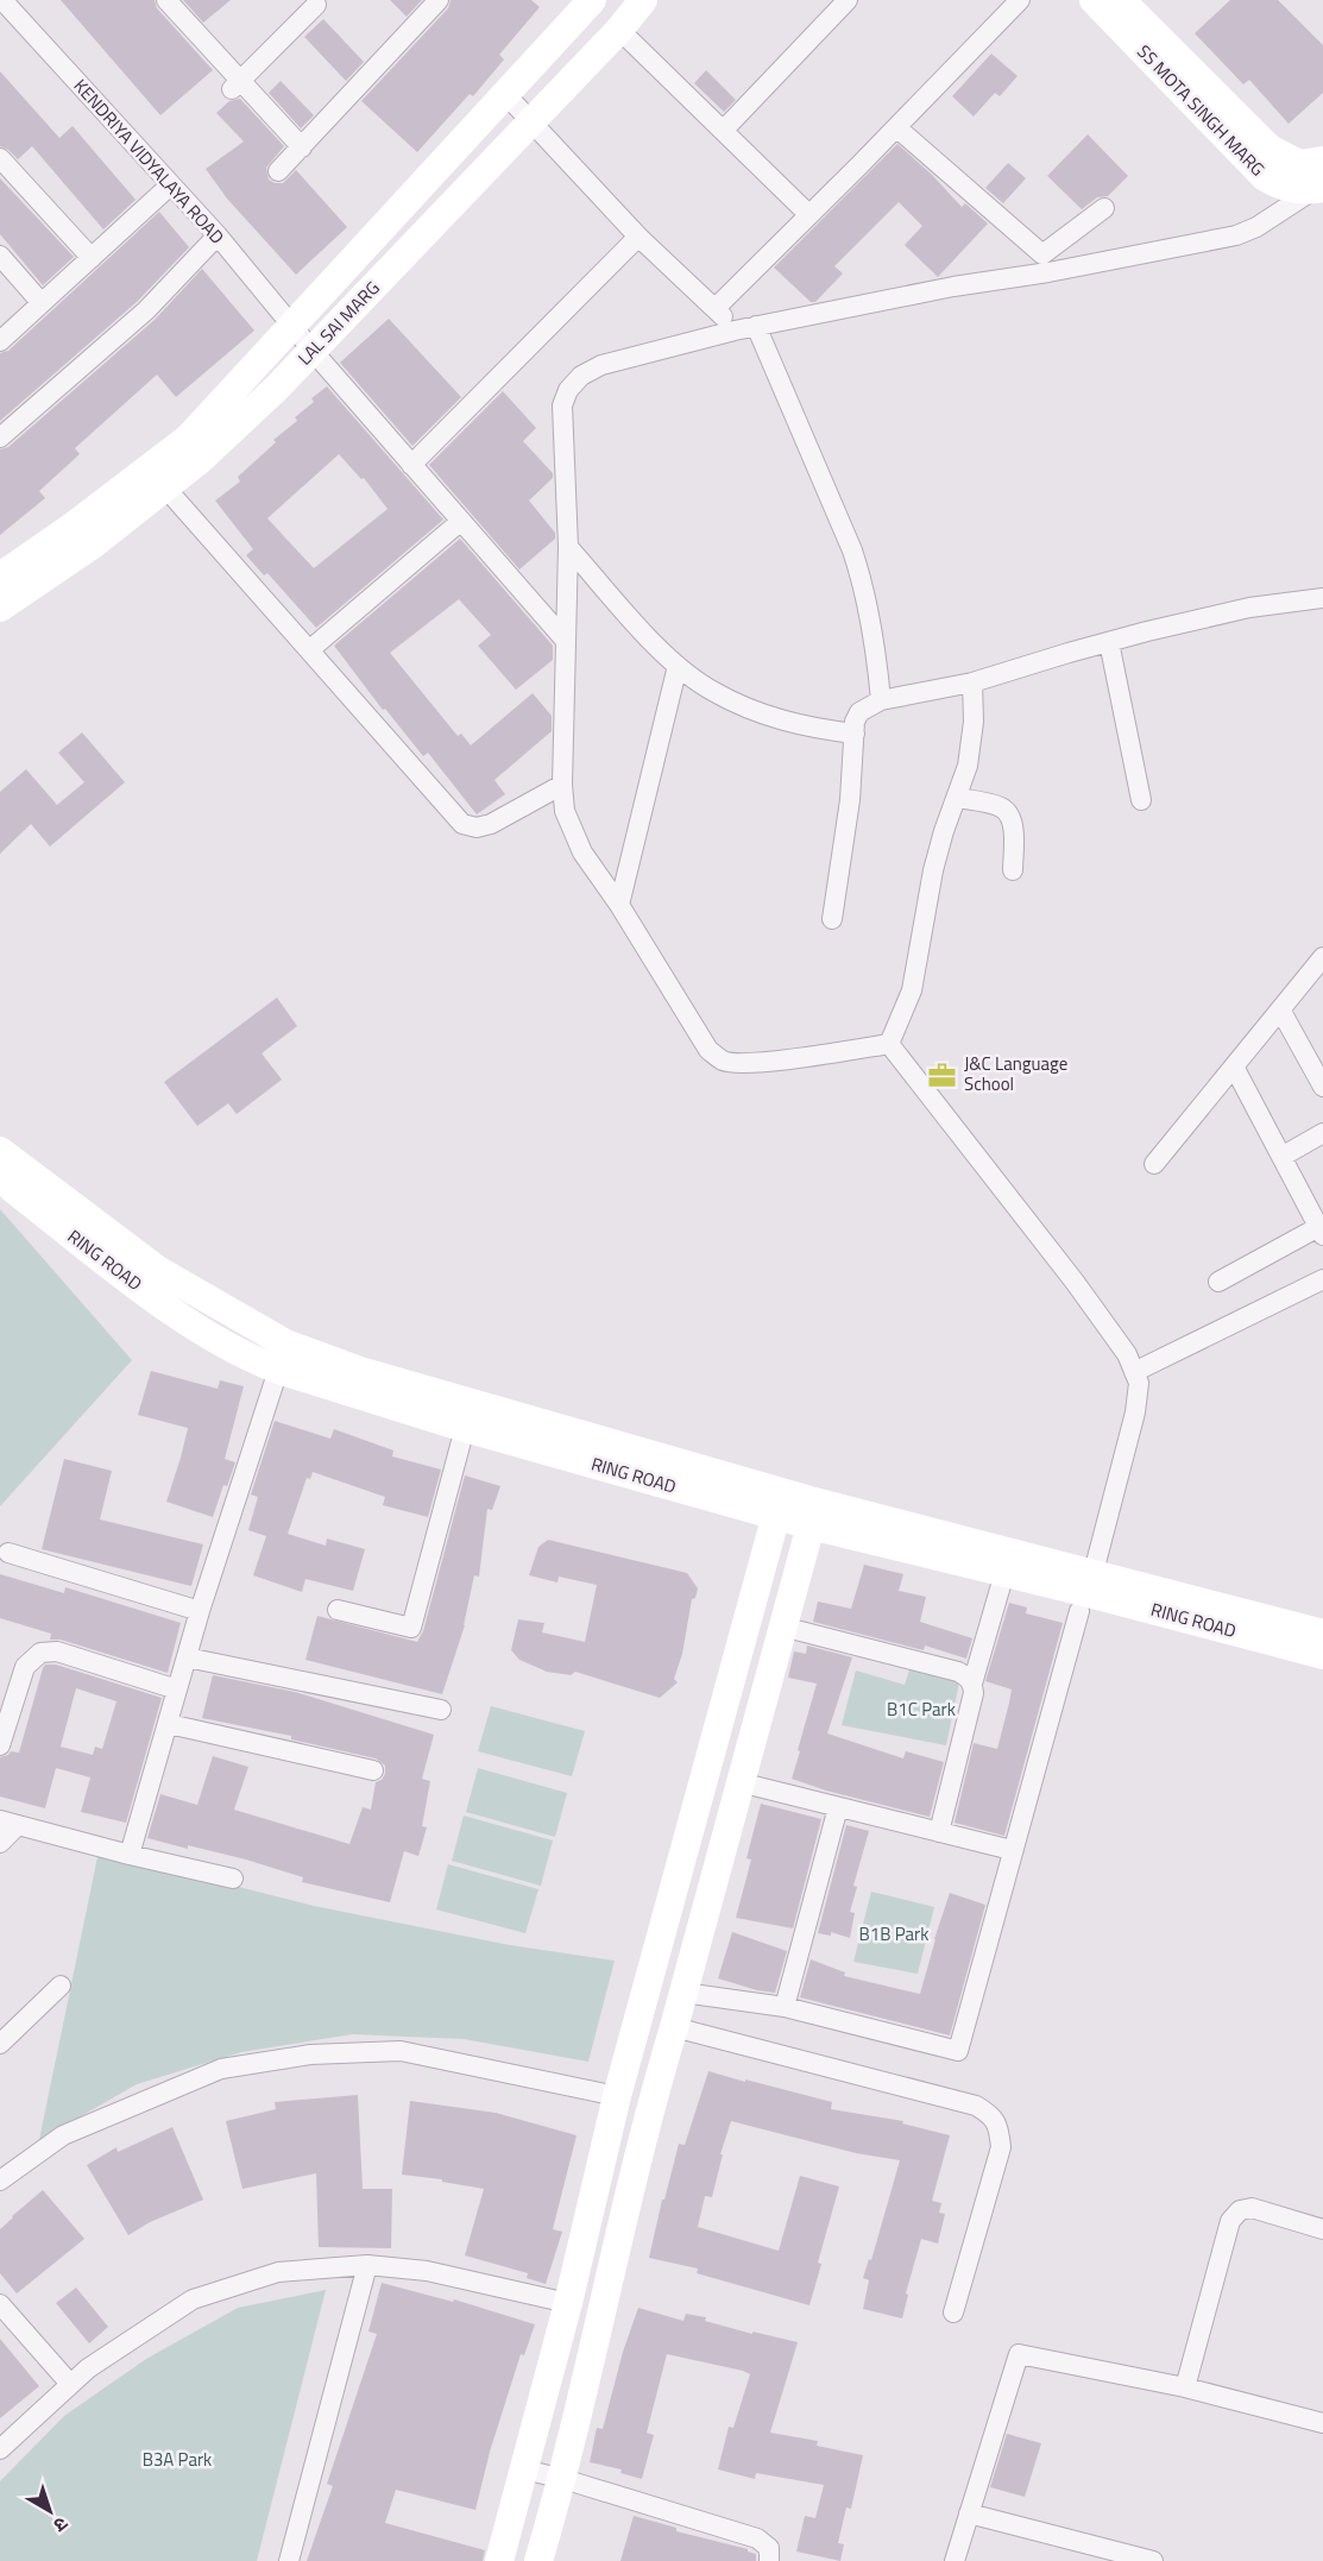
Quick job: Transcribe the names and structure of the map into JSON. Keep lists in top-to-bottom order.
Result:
{
  "streets": {
    "street": [
      "SS MOTA SINGH MARG",
      "KENDRIYA VIDYALAYA ROAD",
      "LAL SAI MARG",
      "RING ROAD"
    ]
  },
  "crossings": [
    ["KENDRIYA VIDYALAYA ROAD", "LAL SAI MARG"]
  ],
  "parks": ["B1C Park", "B1B Park", "B3A Park"],
  "places": {
    "office": ["J&C Language School"]
  },
  "north": "bottom right"
}
